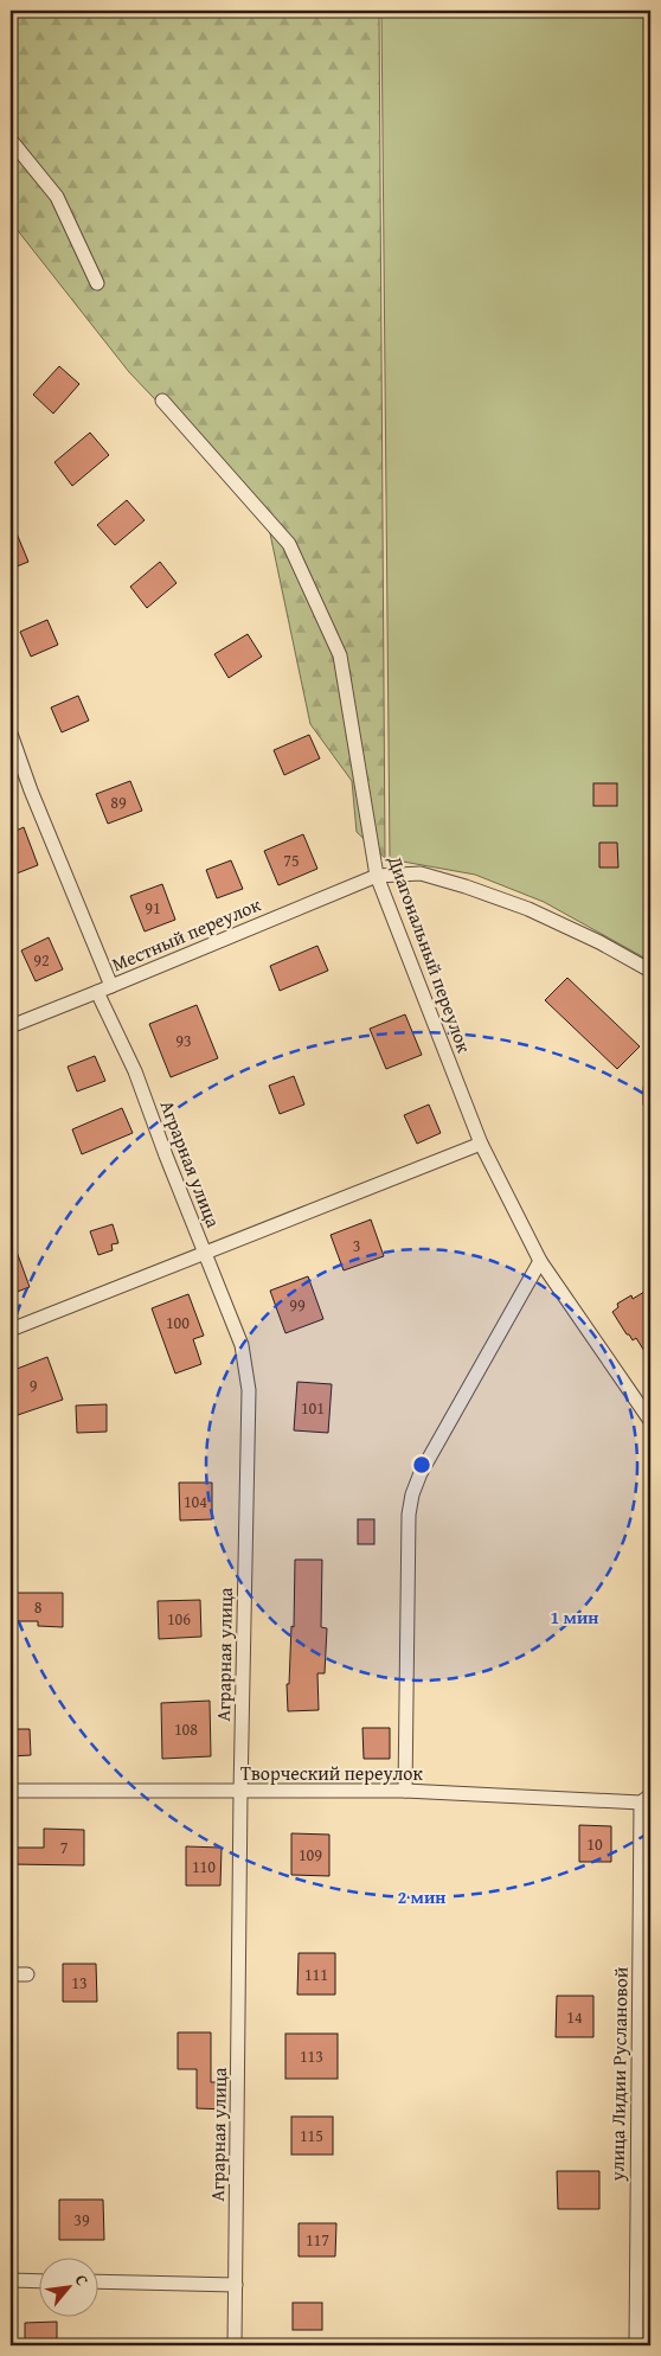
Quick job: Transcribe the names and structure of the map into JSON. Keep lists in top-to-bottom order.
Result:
{
  "streets": {
    "street": [
      "Местный переулок",
      "Диагональный переулок",
      "Аграрная улица",
      "Творческий переулок",
      "улица Лидии Руслановой"
    ]
  },
  "crossings": [
    ["Местный переулок", "Диагональный переулок"],
    ["Местный переулок", "Аграрная улица"],
    ["Аграрная улица", "Творческий переулок"],
    ["Творческий переулок", "улица Лидии Руслановой"]
  ],
  "house_numbers": [
    "89",
    "75",
    "91",
    "92",
    "93",
    "3",
    "99",
    "100",
    "9",
    "101",
    "104",
    "8",
    "106",
    "108",
    "10",
    "7",
    "109",
    "110",
    "111",
    "13",
    "14",
    "113",
    "115",
    "39",
    "117"
  ],
  "north": "top right",
  "rings": ["1 мин", "2 мин"]
}
